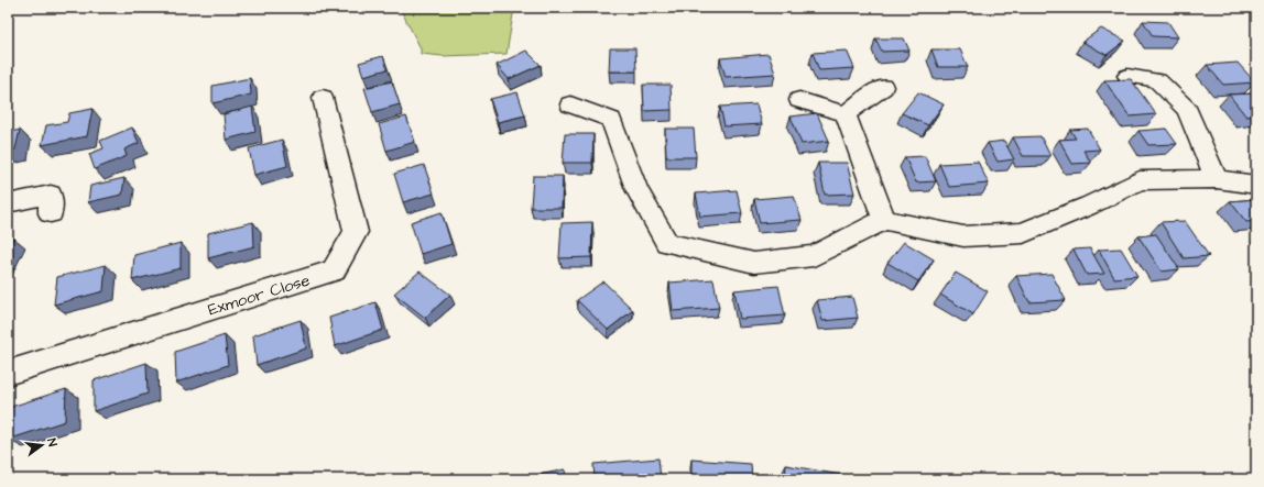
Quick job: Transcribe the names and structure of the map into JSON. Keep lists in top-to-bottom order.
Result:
{
  "streets": {
    "street": ["Exmoor Close"]
  },
  "north": "right"
}
